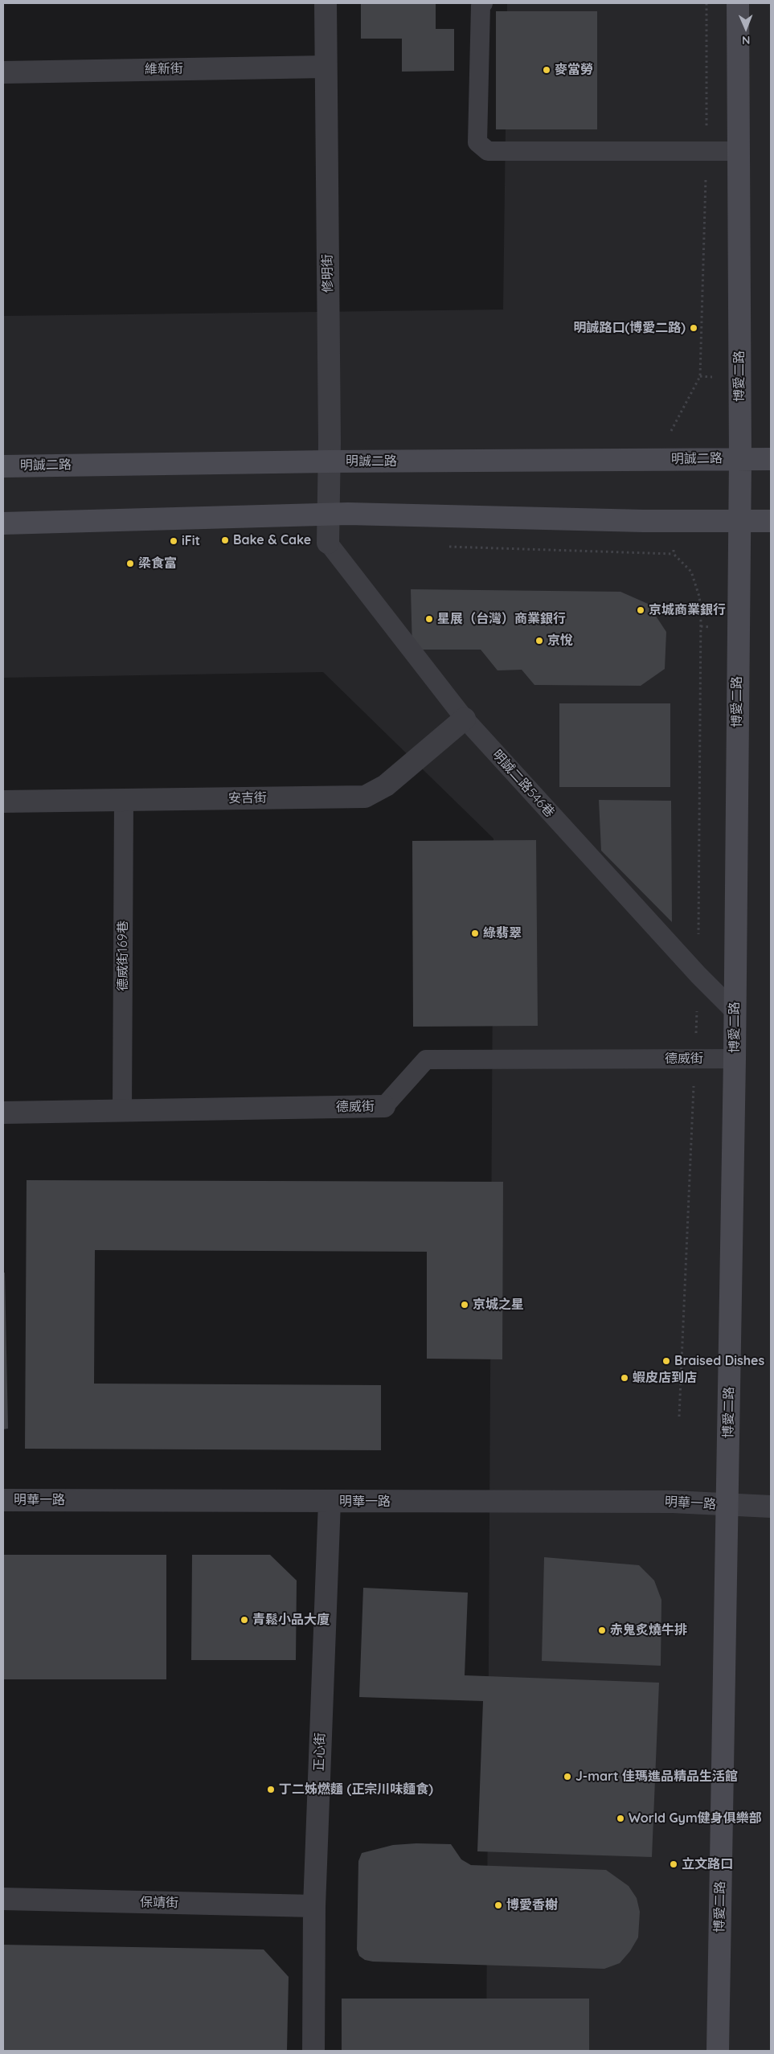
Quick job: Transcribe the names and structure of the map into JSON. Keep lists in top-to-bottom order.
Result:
{
  "streets": {
    "main road": ["博愛二路", "明誠二路"],
    "street": [
      "維新街",
      "修明街",
      "安吉街",
      "德威街",
      "明華一路",
      "正心街",
      "保靖街"
    ],
    "lane": ["明誠二路546巷", "德威街169巷"]
  },
  "crossings": [
    ["維新街", "修明街"],
    ["修明街", "明誠二路"],
    ["修明街", "明誠二路546巷"],
    ["博愛二路", "明誠二路"],
    ["博愛二路", "明誠二路546巷"],
    ["博愛二路", "德威街"],
    ["博愛二路", "明華一路"],
    ["明誠二路546巷", "安吉街"],
    ["安吉街", "德威街169巷"],
    ["德威街169巷", "德威街"],
    ["明華一路", "正心街"],
    ["正心街", "保靖街"]
  ],
  "places": [
    "麥當勞",
    "明誠路口(博愛二路)",
    "Bake & Cake",
    "iFit",
    "梁食富",
    "京城商業銀行",
    "星展（台灣）商業銀行",
    "京悅",
    "綠翡翠",
    "京城之星",
    "Braised Dishes",
    "蝦皮店到店",
    "青鬆小品大廈",
    "赤鬼炙燒牛排",
    "J-mart 佳瑪進品精品生活館",
    "丁二姊燃麵 (正宗川味麵食)",
    "World Gym健身俱樂部",
    "立文路口",
    "博愛香榭"
  ],
  "north": "bottom"
}
